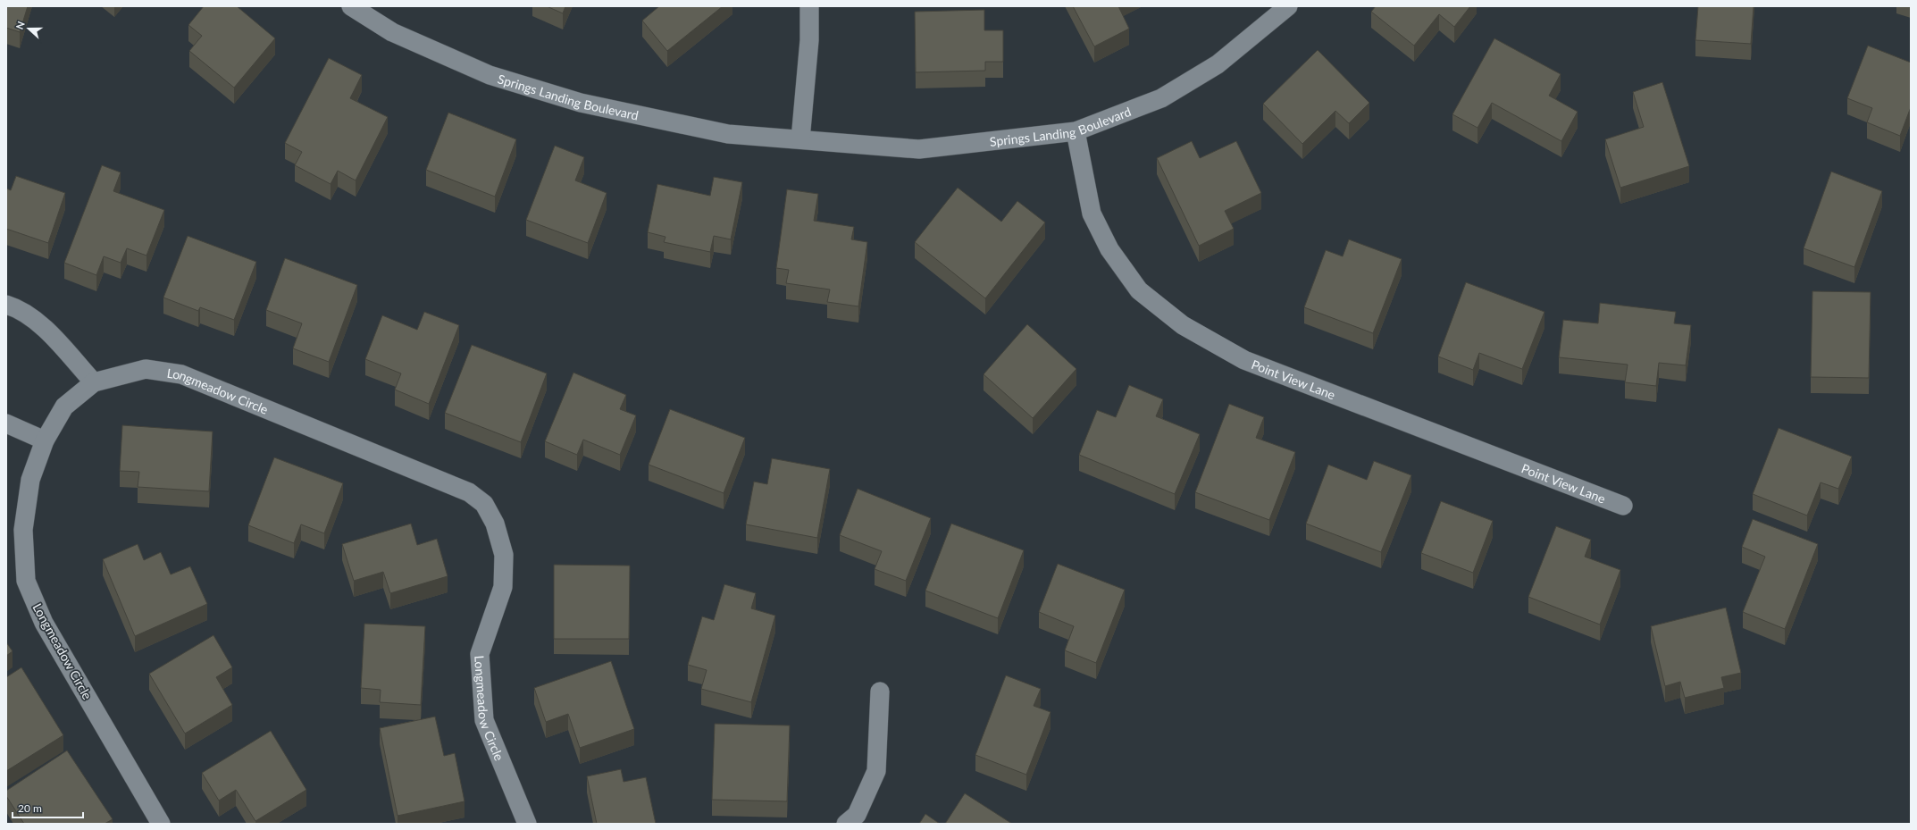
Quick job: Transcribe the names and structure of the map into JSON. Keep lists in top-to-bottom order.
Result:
{
  "streets": {
    "street": ["Springs Landing Boulevard", "Point View Lane", "Longmeadow Circle"]
  },
  "crossings": [
    ["Springs Landing Boulevard", "Point View Lane"]
  ],
  "scale_bar": "20 m",
  "north": "left"
}
